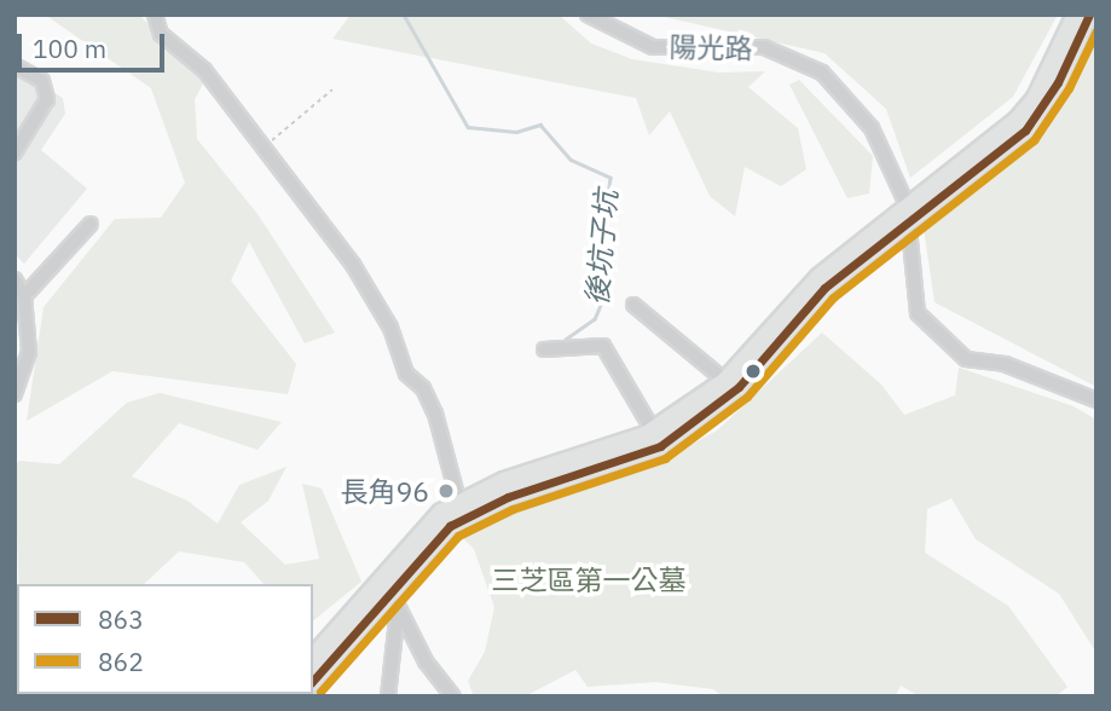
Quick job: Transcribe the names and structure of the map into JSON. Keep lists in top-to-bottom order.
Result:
{
  "streets": {
    "street": ["陽光路"]
  },
  "water": ["後坑子坑"],
  "parks": ["三芝區第一公墓"],
  "places": ["長角96"],
  "lines": ["transit line 863", "transit line 862"],
  "legend": ["863", "862"],
  "scale_bar": "100 m"
}
